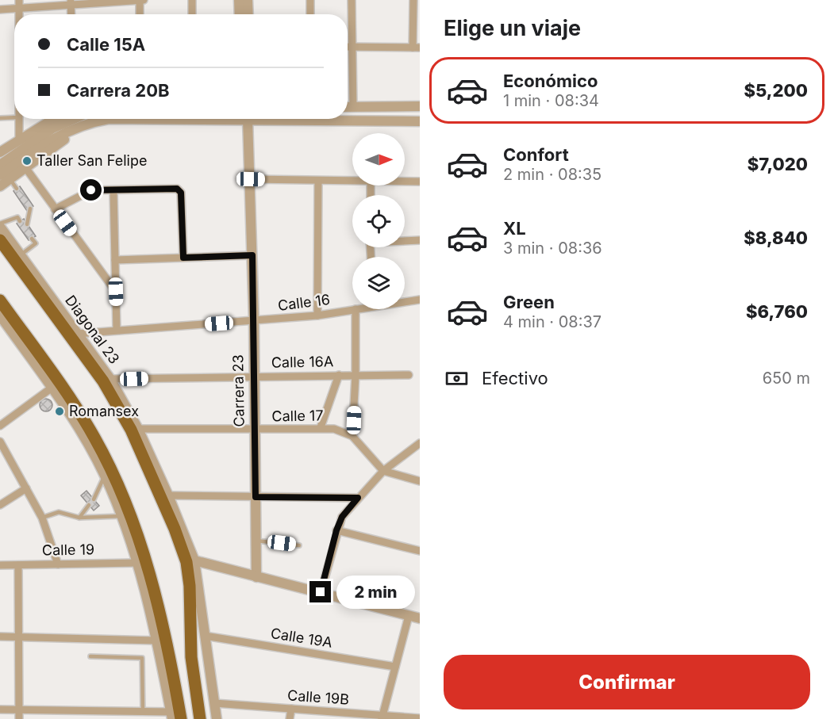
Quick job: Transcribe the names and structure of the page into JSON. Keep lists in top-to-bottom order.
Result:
{
  "streets": {
    "street": [
      "Calle 16",
      "Diagonal 23",
      "Calle 16A",
      "Carrera 23",
      "Calle 17",
      "Calle 19",
      "Calle 19A",
      "Calle 19B"
    ]
  },
  "crossings": [
    ["Calle 16", "Diagonal 23"],
    ["Calle 16", "Carrera 23"],
    ["Diagonal 23", "Calle 16A"],
    ["Diagonal 23", "Calle 17"],
    ["Calle 16A", "Carrera 23"],
    ["Carrera 23", "Calle 17"]
  ],
  "places": ["Taller San Felipe", "Romansex"],
  "north": "right",
  "page": {
    "heading": "Elige un viaje",
    "banner": ["Calle 15A", "Carrera 20B"],
    "list": [
      {
        "name": "Económico",
        "note": "1 min · 08:34",
        "value": "$5,200"
      },
      {
        "name": "Confort",
        "note": "2 min · 08:35",
        "value": "$7,020"
      },
      {
        "name": "XL",
        "note": "3 min · 08:36",
        "value": "$8,840"
      },
      {
        "name": "Green",
        "note": "4 min · 08:37",
        "value": "$6,760"
      }
    ],
    "pay": ["Efectivo", "650 m"],
    "bubble": "2 min",
    "buttons": "Confirmar"
  }
}
